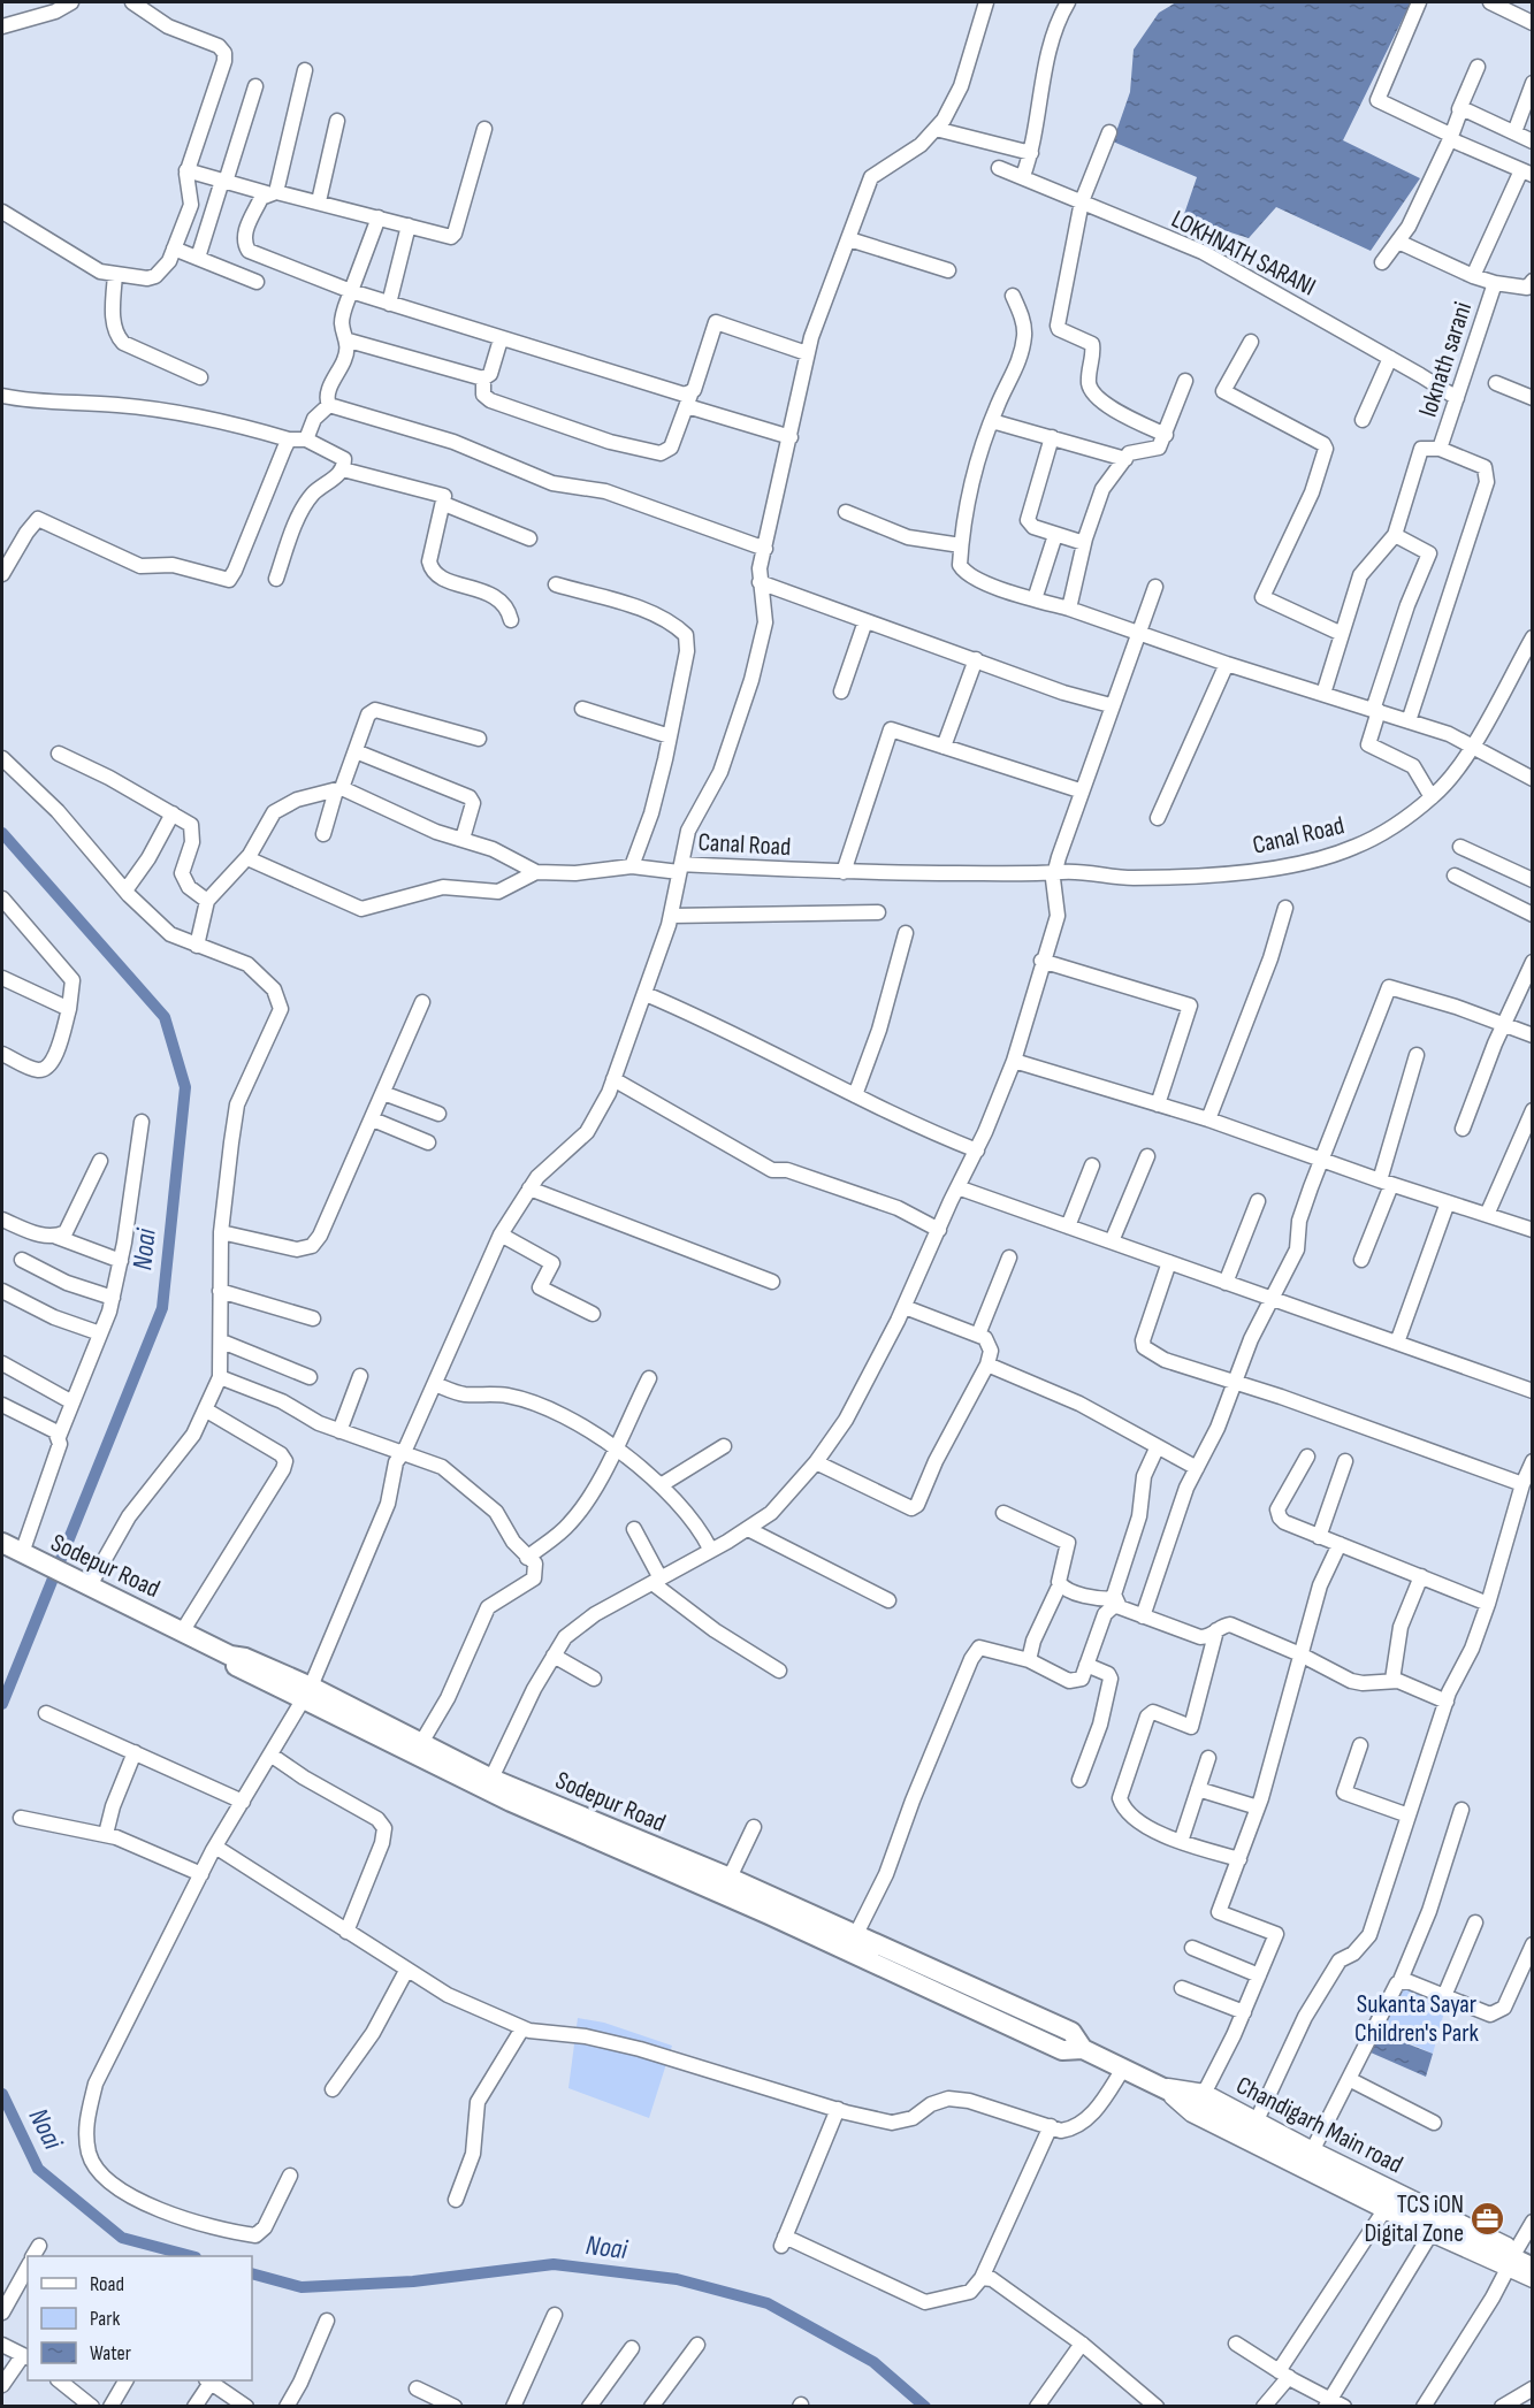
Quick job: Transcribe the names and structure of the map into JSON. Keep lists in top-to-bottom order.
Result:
{
  "streets": {
    "main road": ["Sodepur Road"],
    "street": [
      "LOKHNATH SARANI",
      "loknath sarani",
      "Canal Road",
      "Chandigarh Main road"
    ]
  },
  "crossings": [
    ["LOKHNATH SARANI", "loknath sarani"],
    ["Sodepur Road", "Chandigarh Main road"]
  ],
  "water": ["Noai"],
  "parks": ["Sukanta Sayar Children's Park"],
  "places": {
    "office": ["TCS iON Digital Zone"]
  },
  "legend": ["Road", "Park", "Water"]
}
